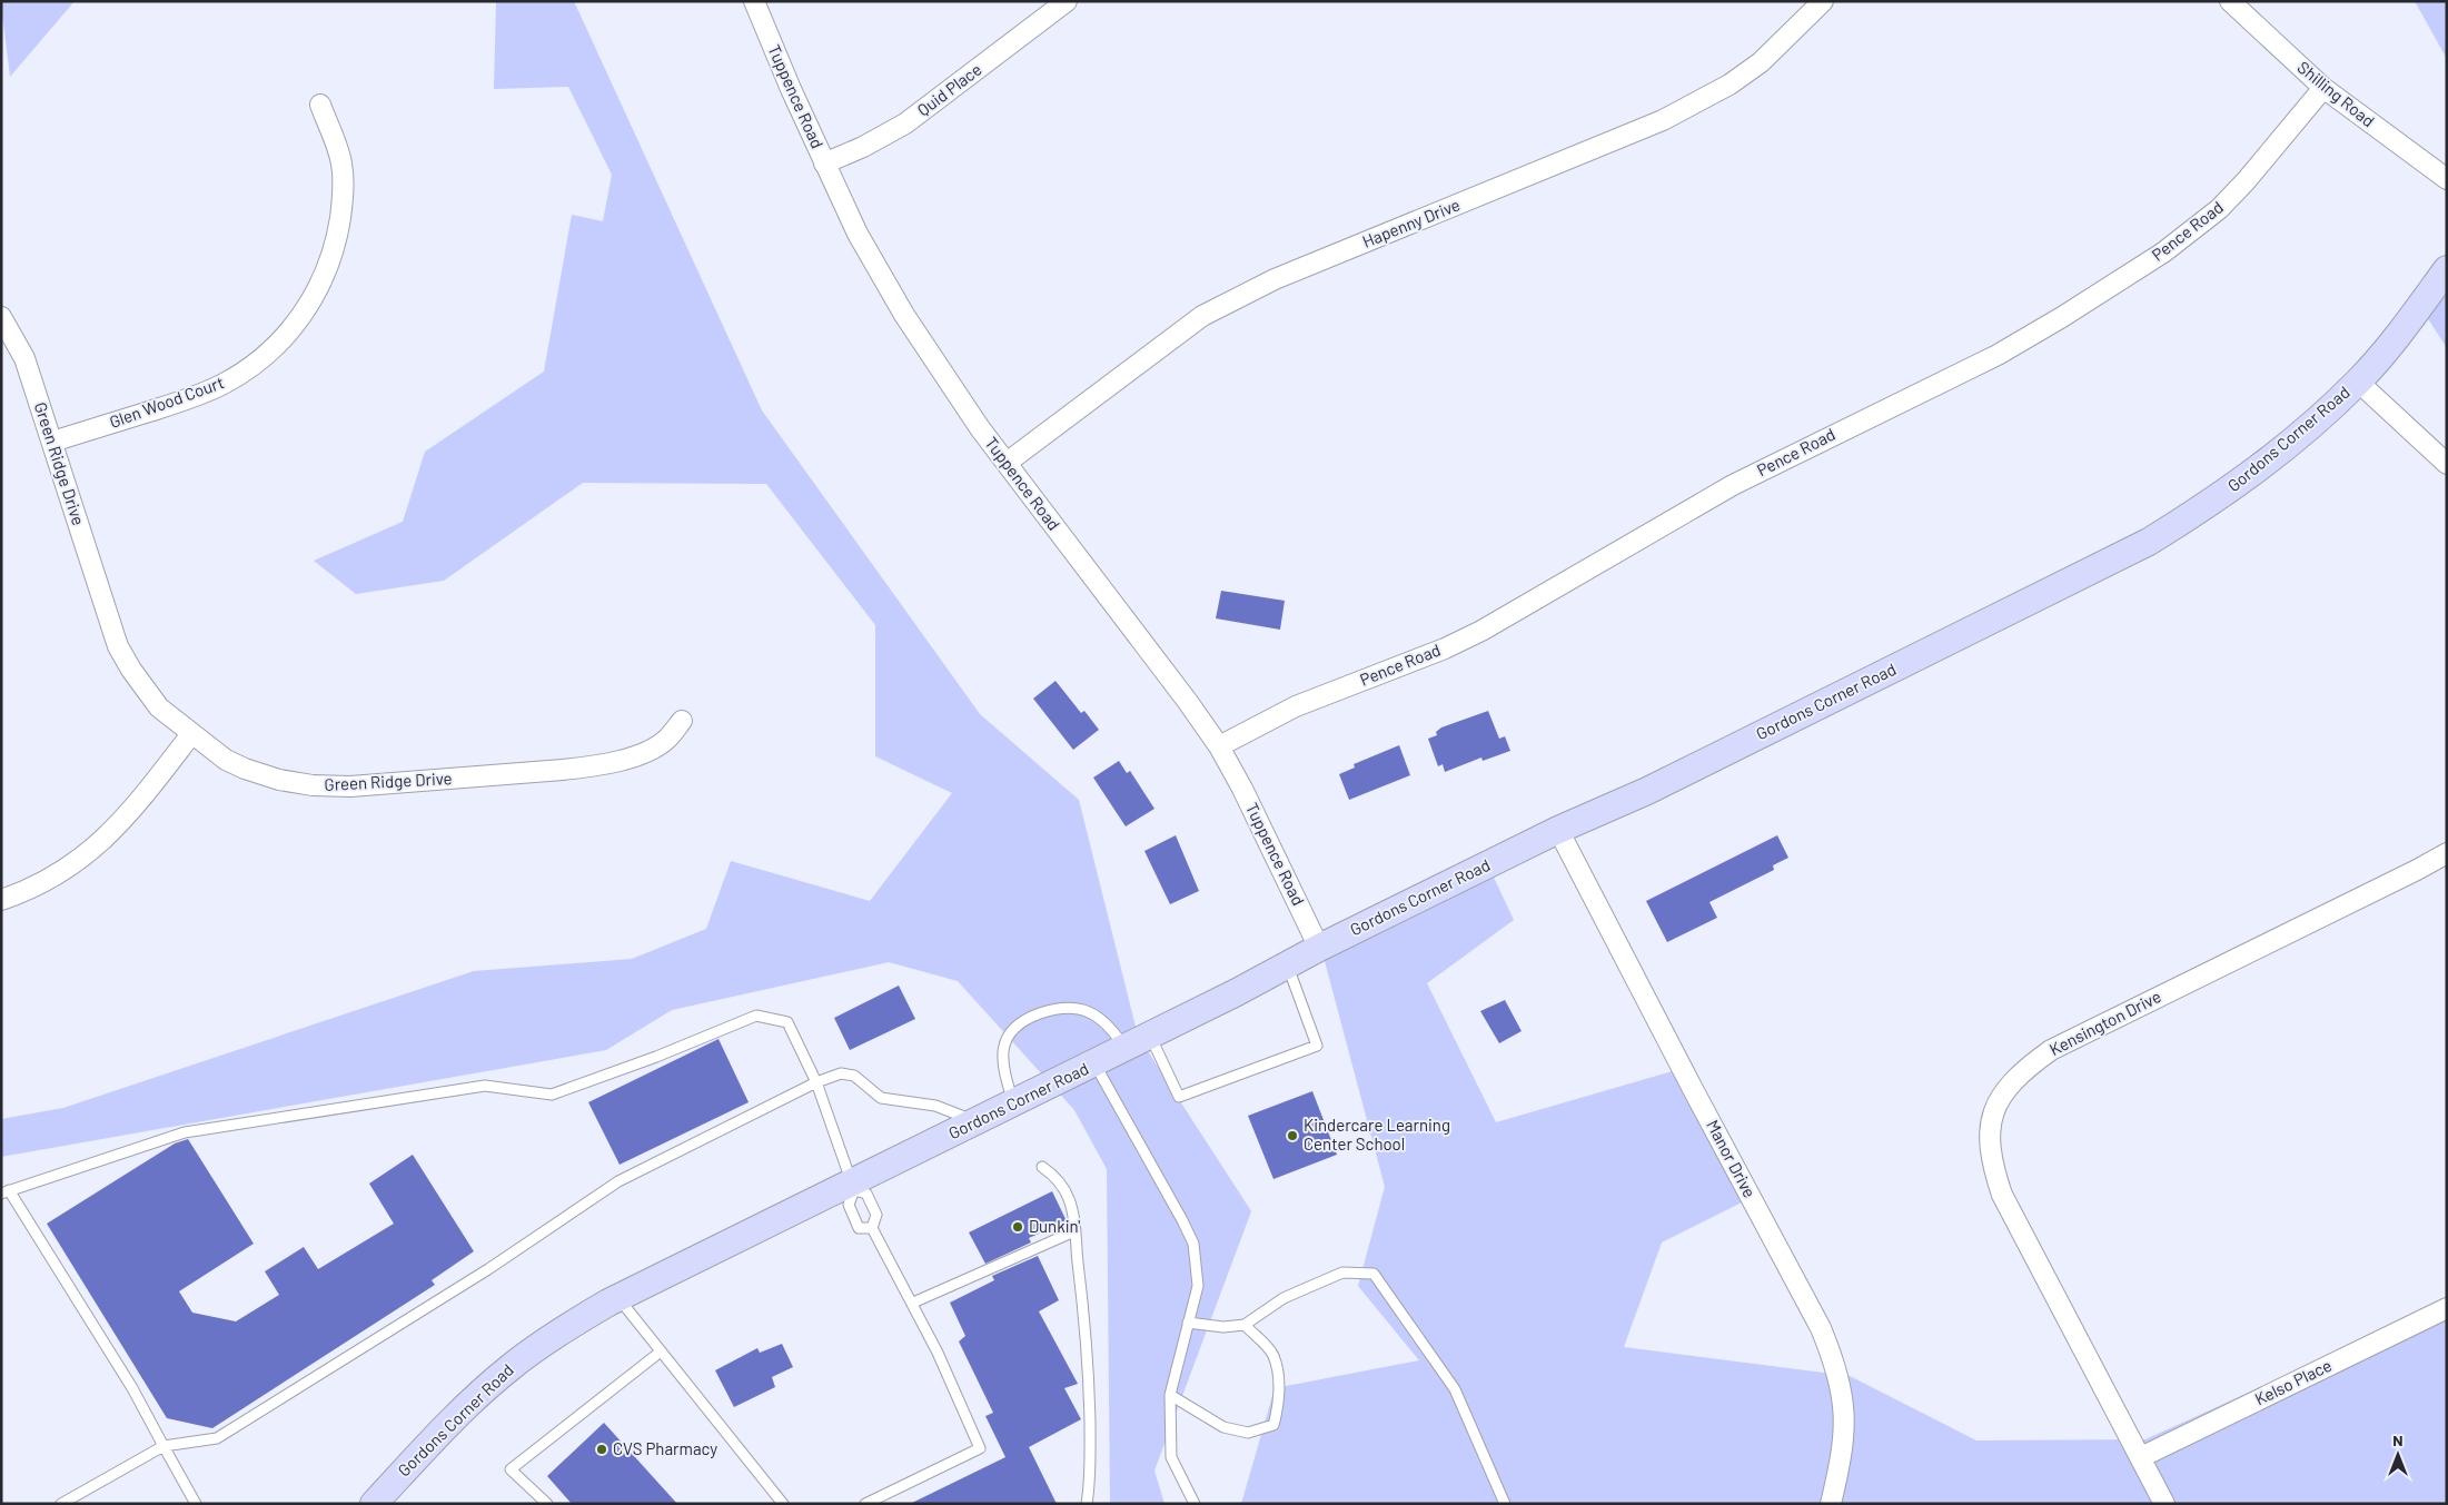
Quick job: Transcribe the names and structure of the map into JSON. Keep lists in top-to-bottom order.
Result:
{
  "streets": {
    "street": [
      "Quid Place",
      "Shilling Road",
      "Tuppence Road",
      "Hapenny Drive",
      "Pence Road",
      "Glen Wood Court",
      "Gordons Corner Road",
      "Green Ridge Drive",
      "Kensington Drive",
      "Manor Drive",
      "Kelso Place"
    ]
  },
  "crossings": [
    ["Quid Place", "Tuppence Road"],
    ["Shilling Road", "Pence Road"],
    ["Tuppence Road", "Hapenny Drive"],
    ["Tuppence Road", "Pence Road"],
    ["Tuppence Road", "Gordons Corner Road"],
    ["Glen Wood Court", "Green Ridge Drive"],
    ["Gordons Corner Road", "Manor Drive"],
    ["Kensington Drive", "Kelso Place"]
  ],
  "places": ["Kindercare Learning Center School", "Dunkin'", "CVS Pharmacy"],
  "north": "top"
}
